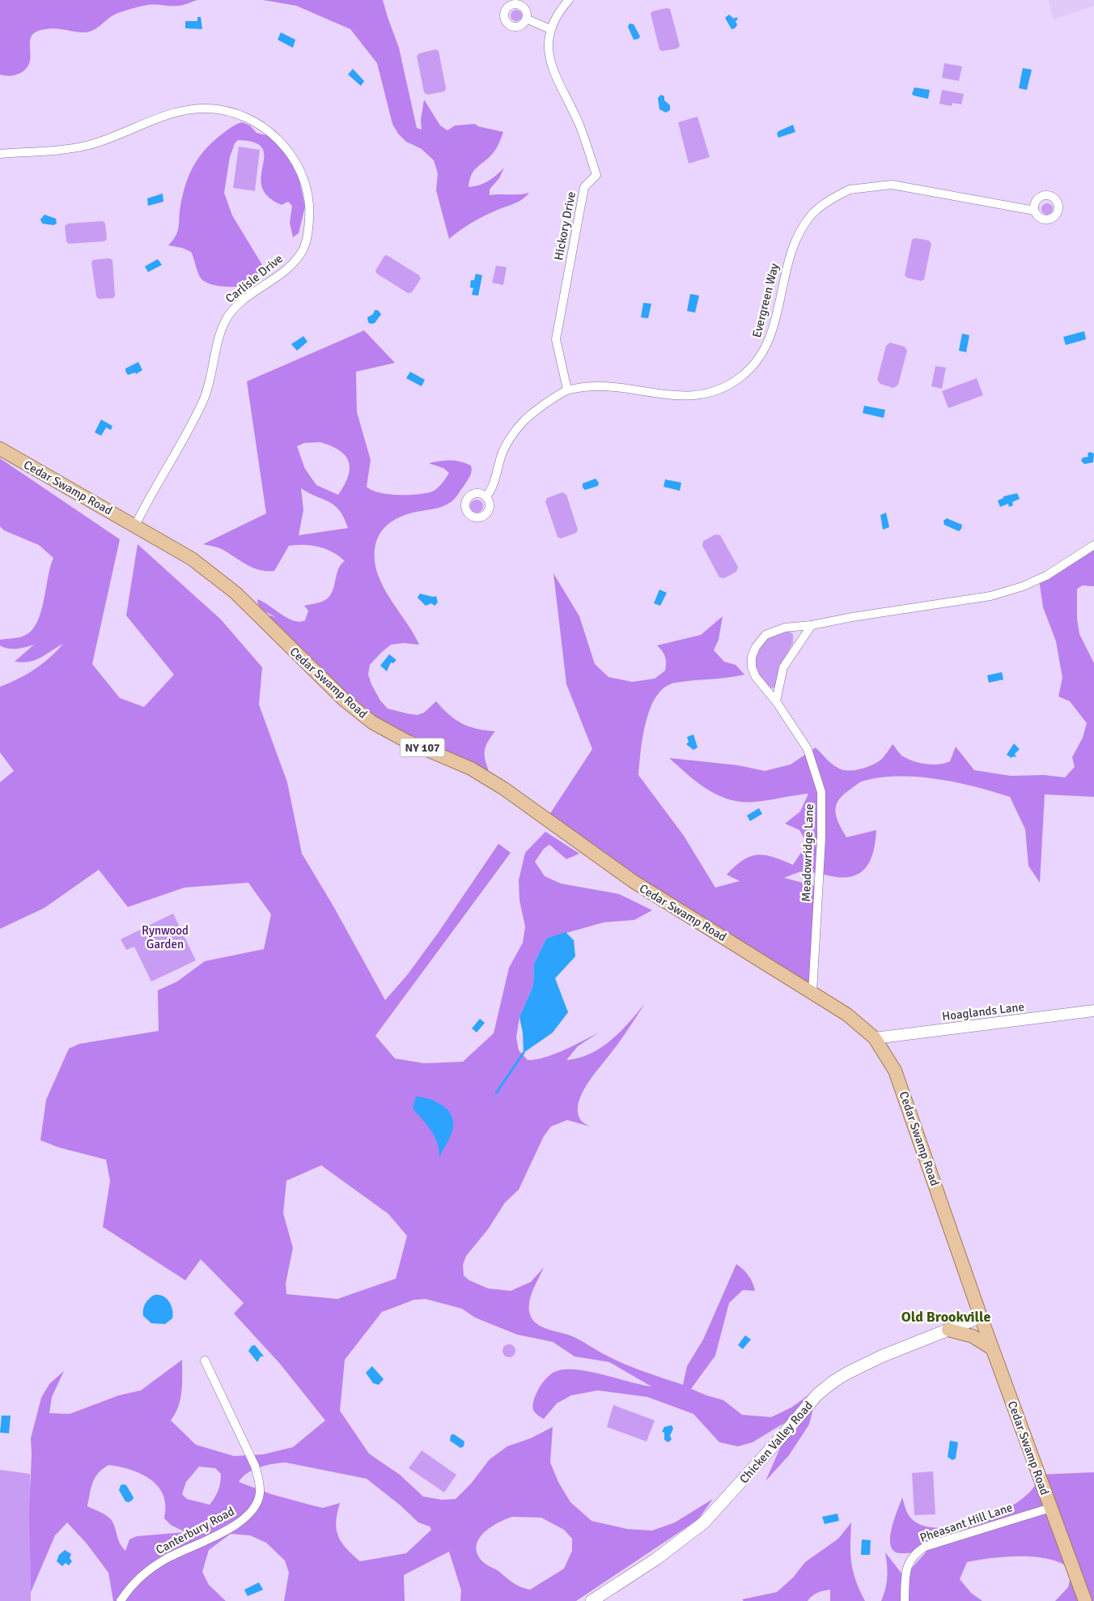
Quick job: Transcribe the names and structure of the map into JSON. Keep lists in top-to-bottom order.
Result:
{
  "streets": {
    "main road": ["Cedar Swamp Road", "NY 107", "Chicken Valley Road"],
    "street": [
      "Hickory Drive",
      "Carlisle Drive",
      "Evergreen Way",
      "Meadowridge Lane",
      "Hoaglands Lane",
      "Pheasant Hill Lane",
      "Canterbury Road"
    ]
  },
  "crossings": [
    ["Hickory Drive", "Evergreen Way"],
    ["Carlisle Drive", "Cedar Swamp Road"],
    ["Cedar Swamp Road", "Meadowridge Lane"],
    ["Cedar Swamp Road", "Hoaglands Lane"],
    ["Cedar Swamp Road", "Chicken Valley Road"],
    ["Cedar Swamp Road", "Pheasant Hill Lane"]
  ],
  "districts": ["Old Brookville"],
  "parks": ["Rynwood Garden"]
}
